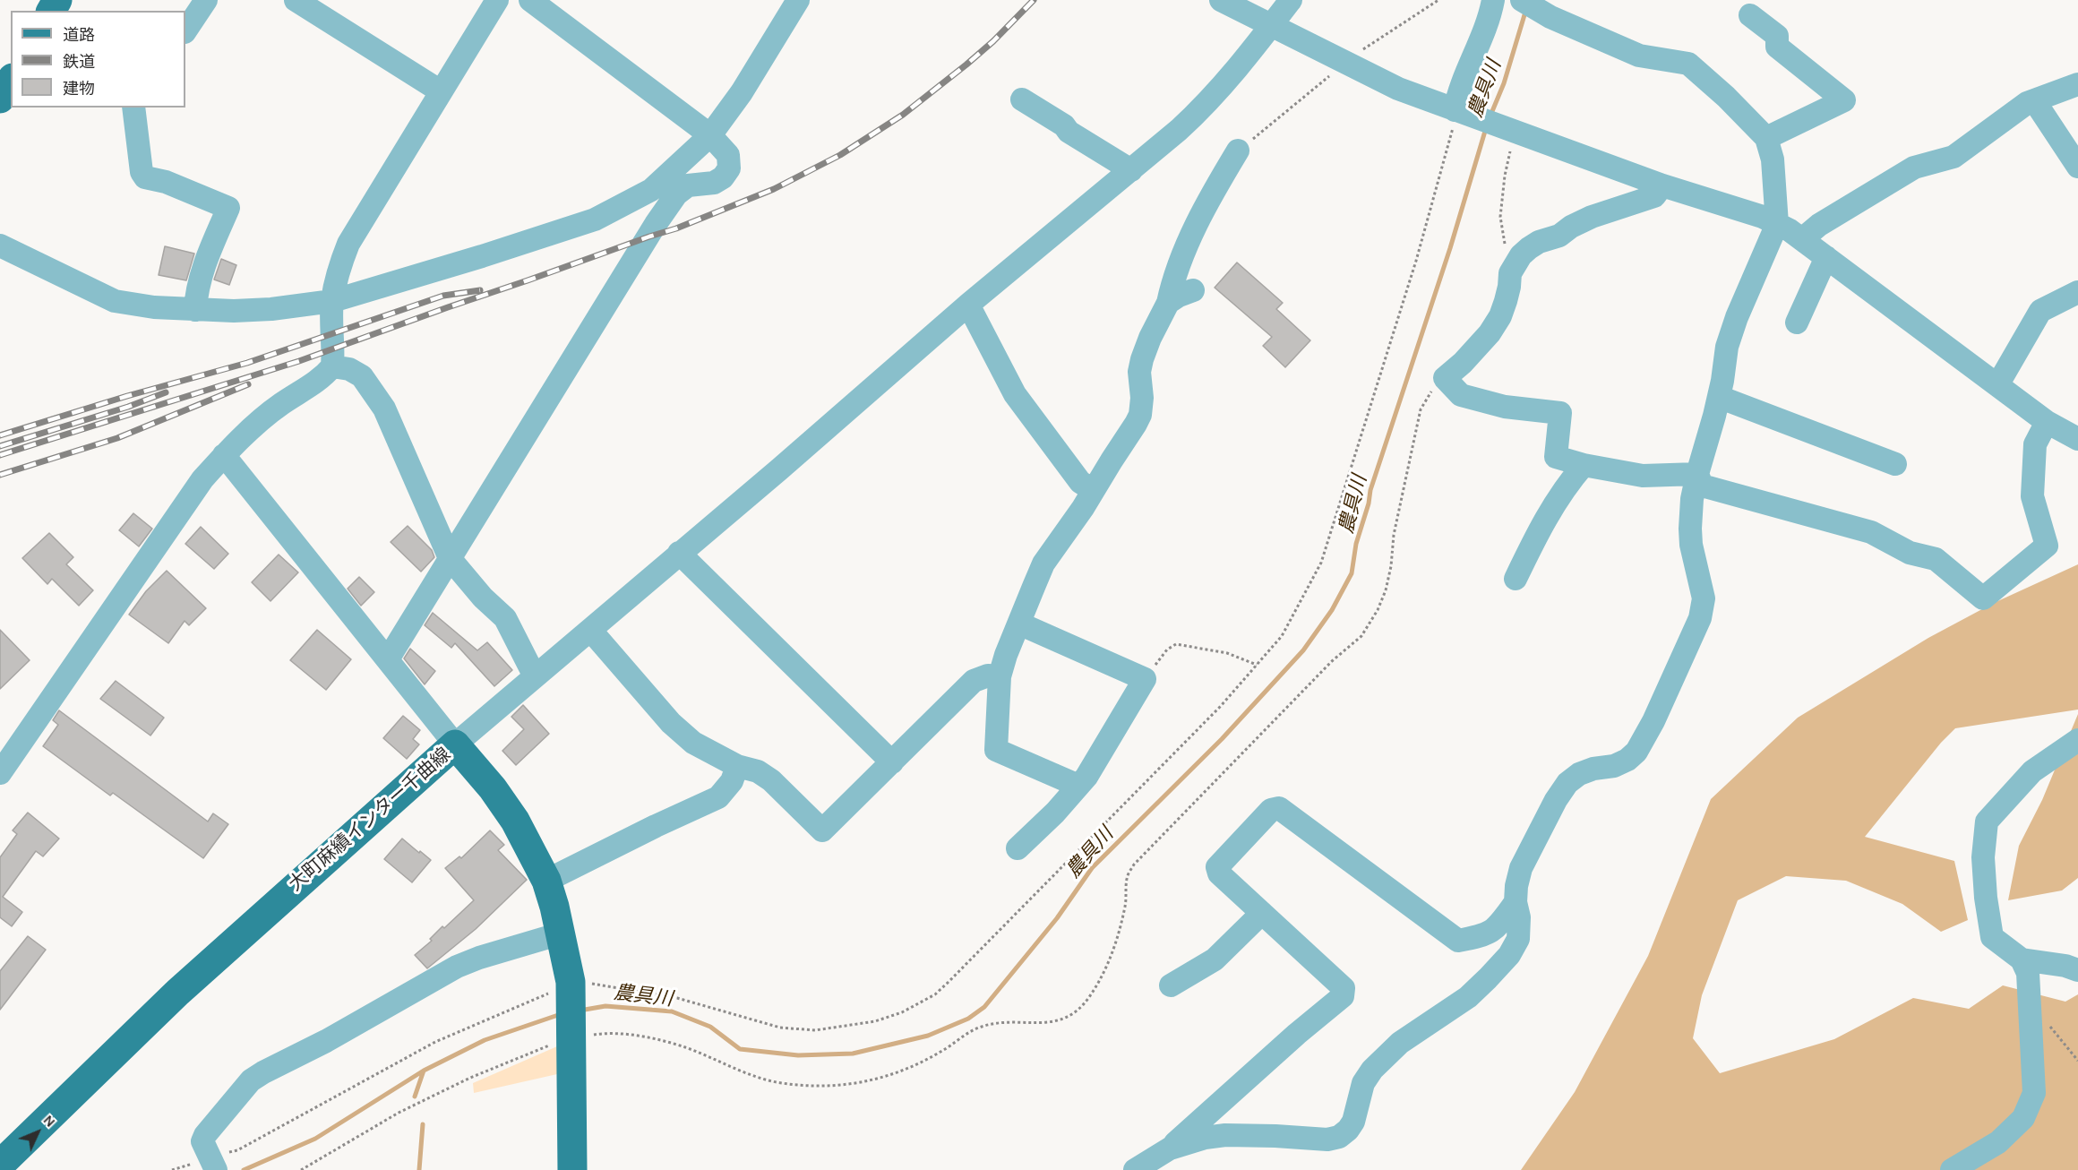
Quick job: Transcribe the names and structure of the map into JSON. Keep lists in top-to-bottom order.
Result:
{
  "streets": {
    "main road": ["大町麻績インター千曲線"]
  },
  "water": ["農具川"],
  "legend": ["道路", "鉄道", "建物"],
  "north": "top right"
}
